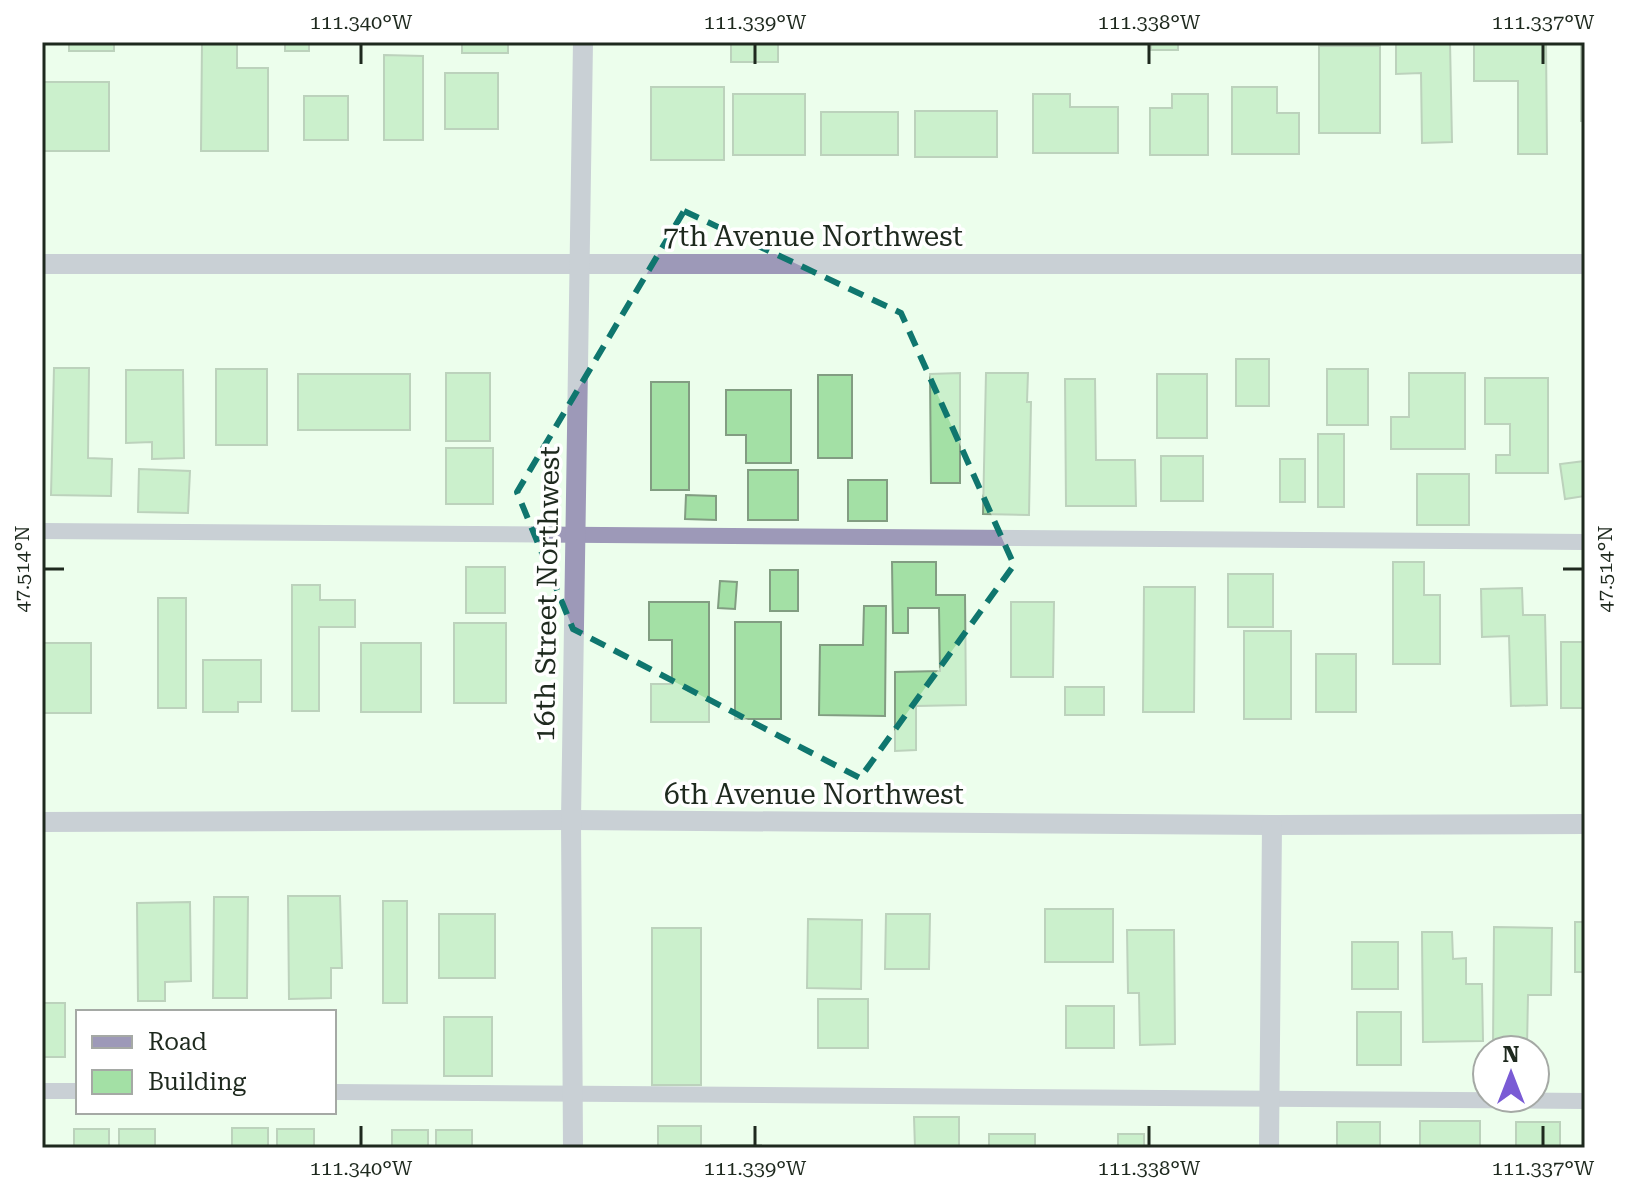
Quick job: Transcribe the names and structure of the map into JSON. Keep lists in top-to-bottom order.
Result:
{
  "streets": {
    "street": ["7th Avenue Northwest", "16th Street Northwest", "6th Avenue Northwest"]
  },
  "crossings": [
    ["7th Avenue Northwest", "16th Street Northwest"],
    ["16th Street Northwest", "6th Avenue Northwest"]
  ],
  "legend": ["Road", "Building"],
  "north": "top",
  "coordinates": [
    "111.340°W",
    "111.339°W",
    "111.338°W",
    "111.337°W",
    "47.514°N"
  ]
}
